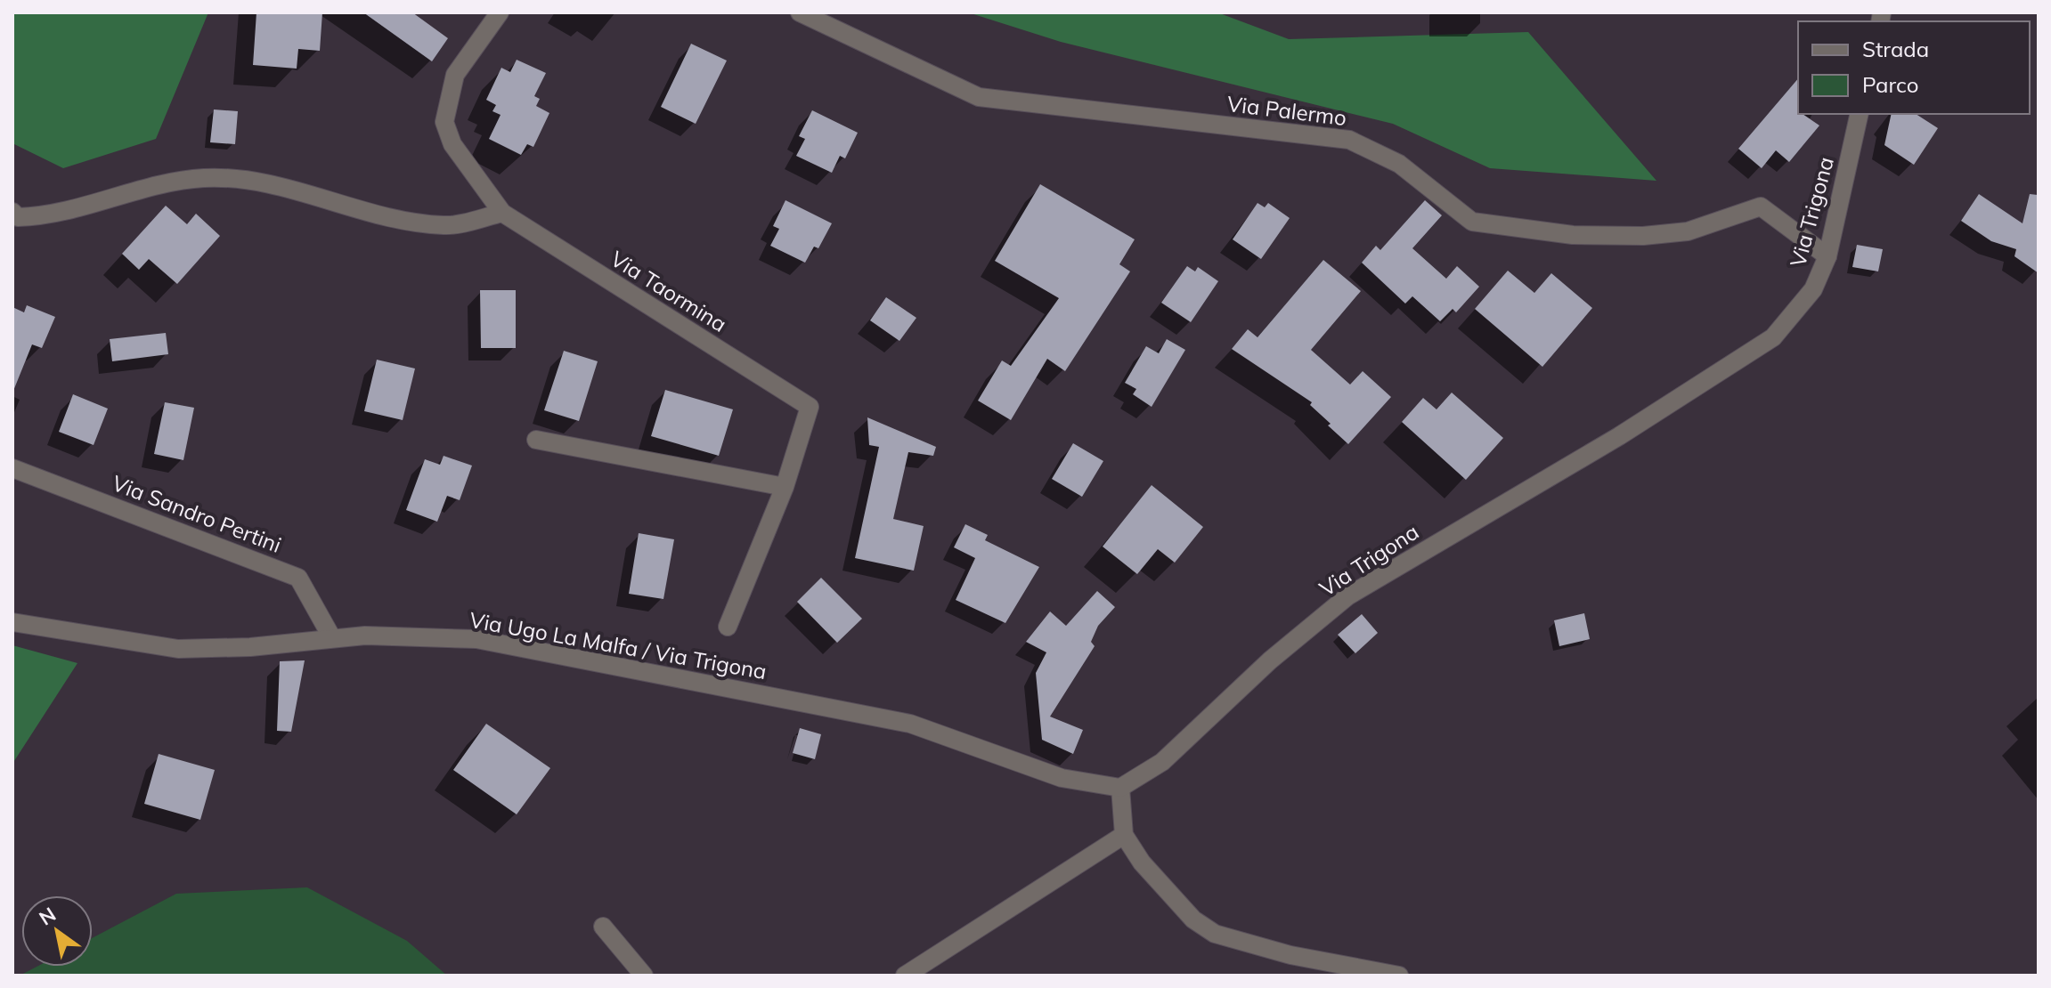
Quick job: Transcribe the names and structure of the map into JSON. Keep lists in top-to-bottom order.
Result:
{
  "streets": {
    "street": [
      "Via Palermo",
      "Via Trigona",
      "Via Taormina",
      "Via Sandro Pertini",
      "Via Ugo La Malfa / Via Trigona"
    ]
  },
  "crossings": [
    ["Via Palermo", "Via Trigona"],
    ["Via Trigona", "Via Ugo La Malfa / Via Trigona"],
    ["Via Sandro Pertini", "Via Ugo La Malfa / Via Trigona"]
  ],
  "legend": ["Strada", "Parco"],
  "north": "top left"
}
